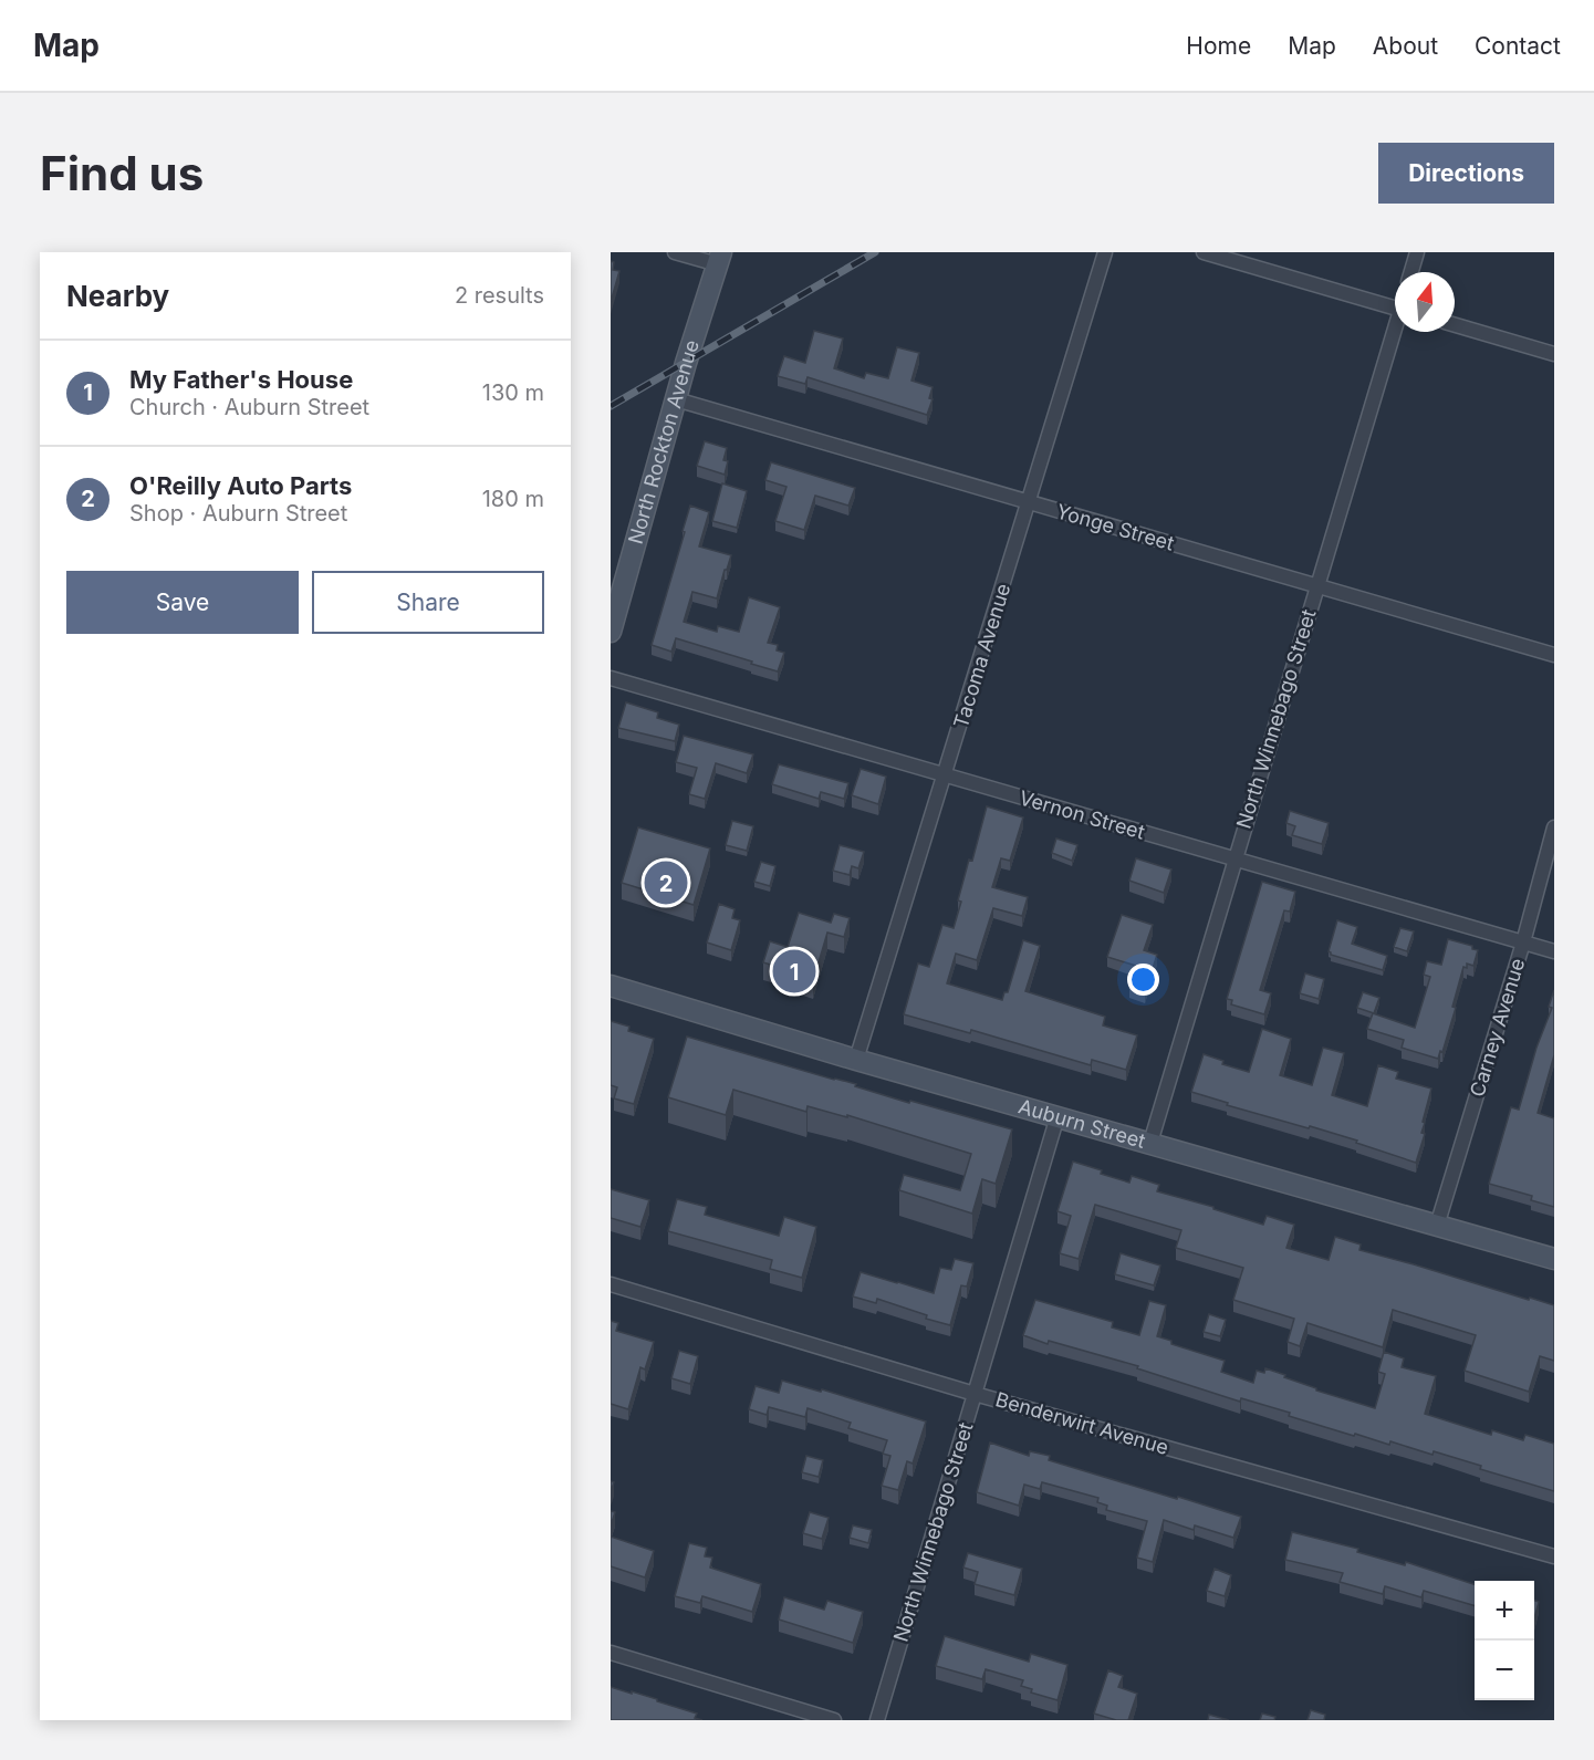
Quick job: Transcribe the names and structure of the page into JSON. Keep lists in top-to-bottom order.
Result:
{
  "streets": {
    "main road": ["North Rockton Avenue", "Auburn Street"],
    "street": [
      "Yonge Street",
      "Tacoma Avenue",
      "North Winnebago Street",
      "Vernon Street",
      "Carney Avenue",
      "Benderwirt Avenue"
    ]
  },
  "crossings": [
    ["North Rockton Avenue", "Yonge Street"],
    ["Yonge Street", "Tacoma Avenue"],
    ["Yonge Street", "North Winnebago Street"],
    ["Tacoma Avenue", "Vernon Street"],
    ["Tacoma Avenue", "Auburn Street"],
    ["North Winnebago Street", "Vernon Street"],
    ["North Winnebago Street", "Auburn Street"],
    ["North Winnebago Street", "Benderwirt Avenue"],
    ["Vernon Street", "Carney Avenue"],
    ["Carney Avenue", "Auburn Street"]
  ],
  "north": "top",
  "page": {
    "header": "Map",
    "nav": [
      "Home",
      "Map",
      "About",
      "Contact"
    ],
    "buttons": [
      "Directions",
      ["Save", "Share"]
    ],
    "title": "Find us",
    "heading": ["Nearby", "2 results"],
    "list": [
      {
        "mark": "1",
        "name": "My Father's House",
        "note": "Church · Auburn Street",
        "value": "130 m"
      },
      {
        "mark": "2",
        "name": "O'Reilly Auto Parts",
        "note": "Shop · Auburn Street",
        "value": "180 m"
      }
    ],
    "pins": ["2", "1"],
    "map_buttons": ["+", "−"]
  }
}
